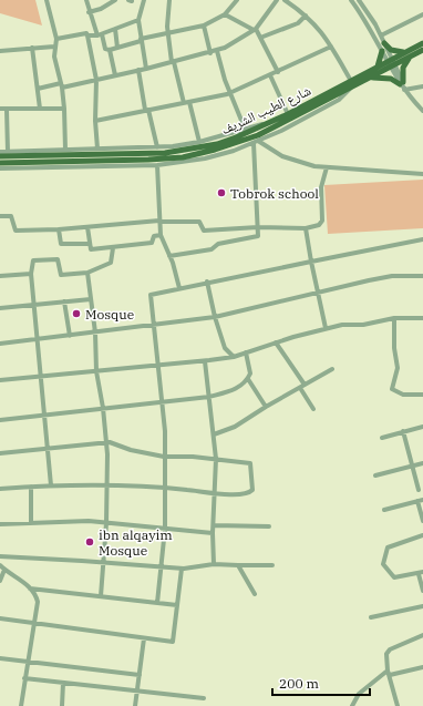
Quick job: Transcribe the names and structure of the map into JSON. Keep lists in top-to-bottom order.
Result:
{
  "streets": {
    "main road": ["شارع الطيب الشريف"]
  },
  "places": ["Tobrok school", "Mosque", "ibn alqayim Mosque"],
  "scale_bar": "200 m"
}
